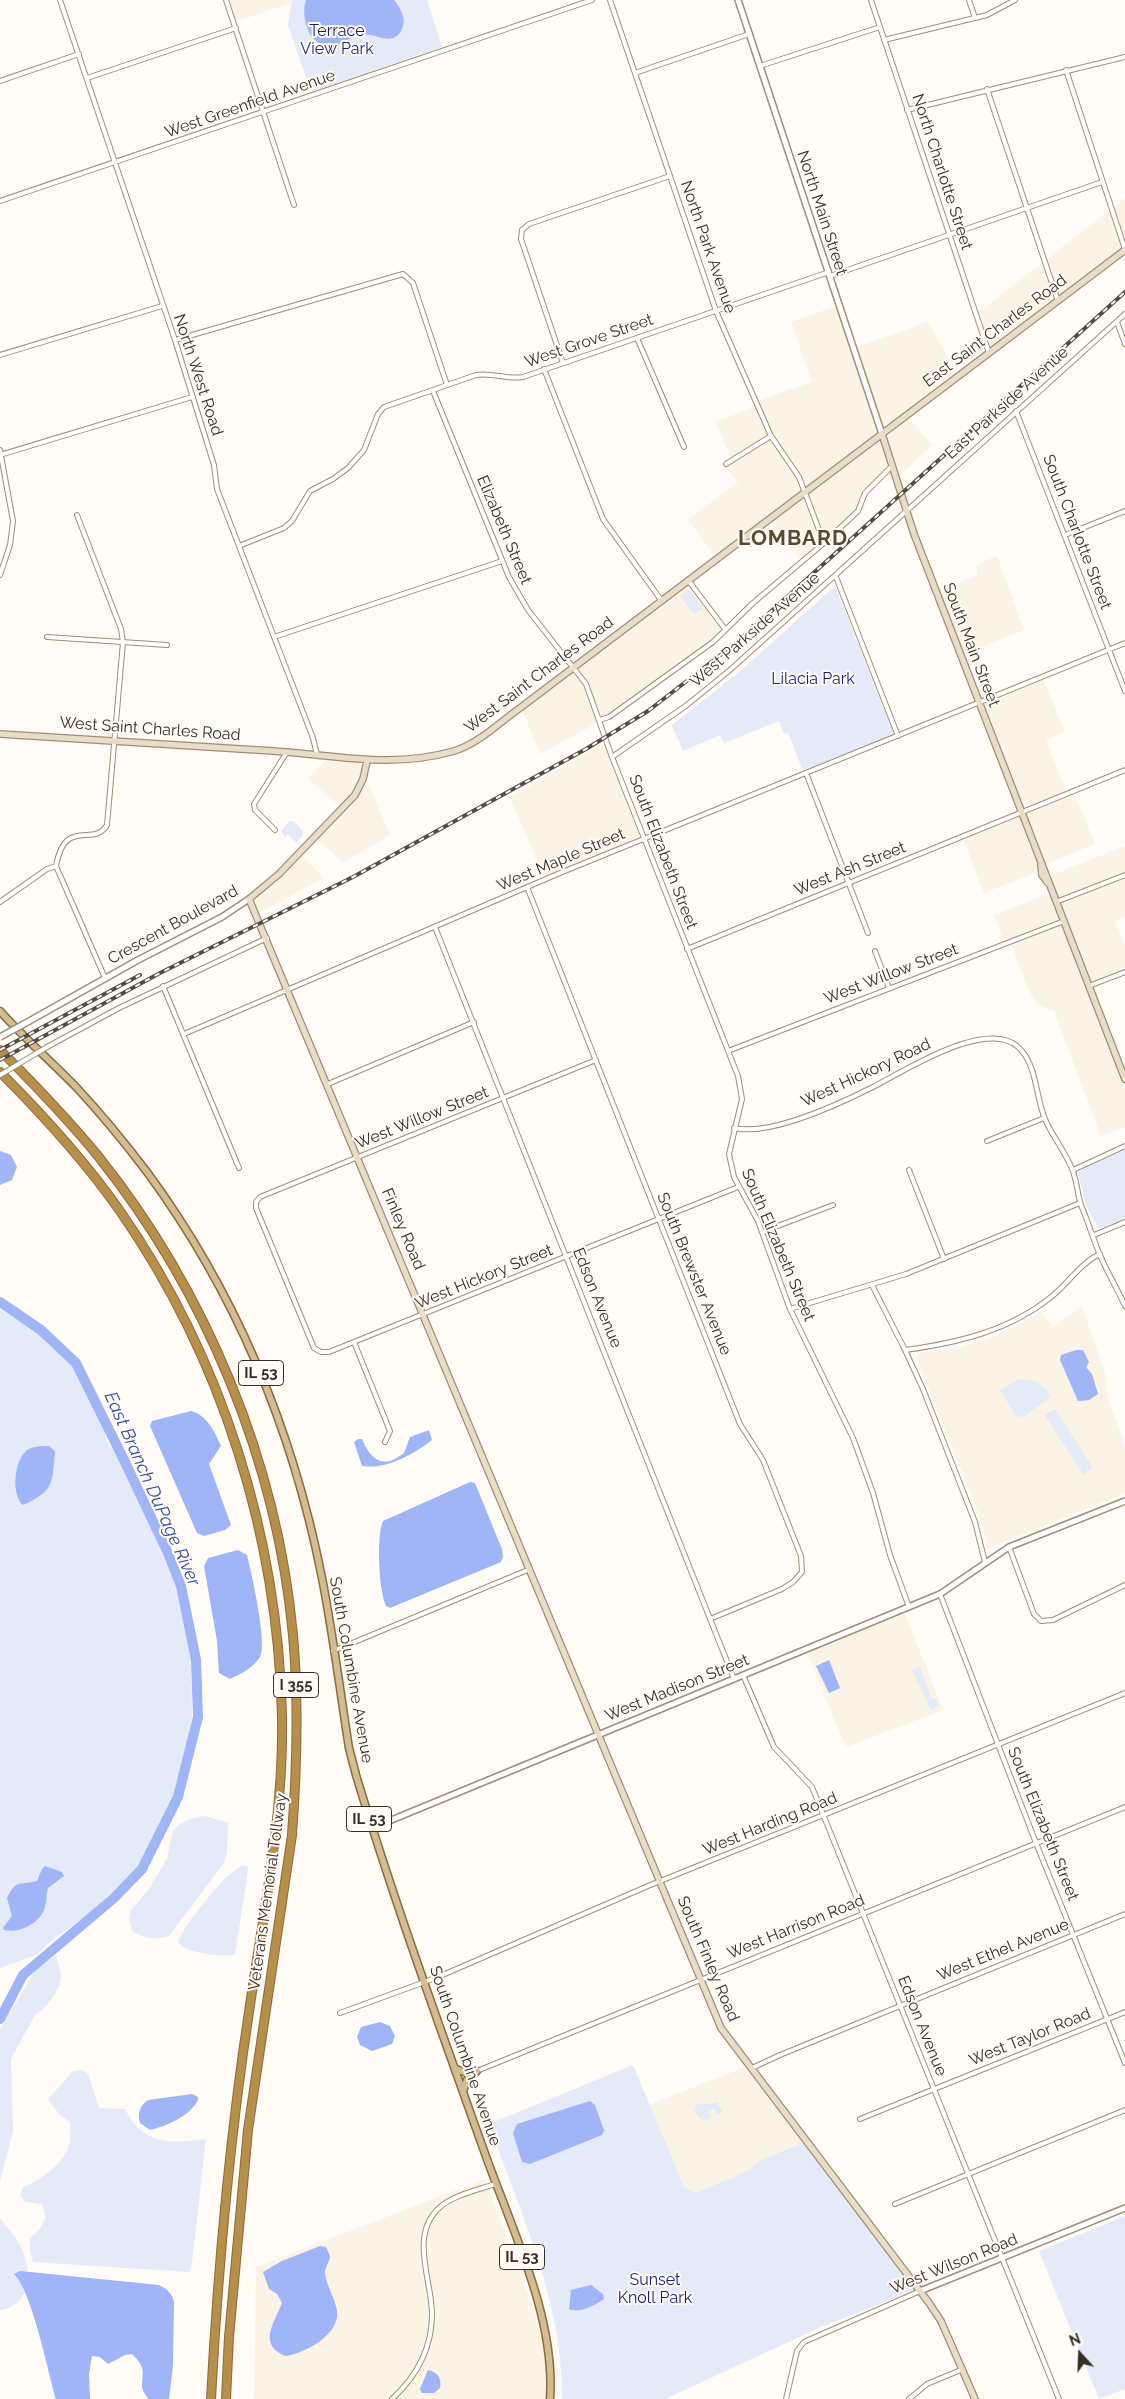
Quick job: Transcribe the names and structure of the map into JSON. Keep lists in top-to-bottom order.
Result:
{
  "streets": {
    "highway": ["I 355", "Veterans Memorial Tollway"],
    "main road": [
      "East Saint Charles Road",
      "South Main Street",
      "West Saint Charles Road",
      "Crescent Boulevard",
      "Finley Road",
      "IL 53",
      "South Columbine Avenue",
      "South Finley Road"
    ],
    "street": [
      "West Greenfield Avenue",
      "North Charlotte Street",
      "North Main Street",
      "North Park Avenue",
      "West Grove Street",
      "North West Road",
      "East Parkside Avenue",
      "Elizabeth Street",
      "South Charlotte Street",
      "West Parkside Avenue",
      "South Elizabeth Street",
      "West Maple Street",
      "West Ash Street",
      "West Willow Street",
      "West Hickory Road",
      "South Brewster Avenue",
      "West Hickory Street",
      "Edson Avenue",
      "West Madison Street",
      "West Harding Road",
      "West Harrison Road",
      "West Ethel Avenue",
      "West Taylor Road",
      "West Wilson Road"
    ]
  },
  "crossings": [
    ["West Greenfield Avenue", "North West Road"],
    ["North Charlotte Street", "East Saint Charles Road"],
    ["North Charlotte Street", "West Grove Street"],
    ["North Main Street", "East Saint Charles Road"],
    ["North Main Street", "West Grove Street"],
    ["North Main Street", "South Main Street"],
    ["North Main Street", "West Saint Charles Road"],
    ["North Park Avenue", "West Grove Street"],
    ["North Park Avenue", "West Saint Charles Road"],
    ["East Saint Charles Road", "South Main Street"],
    ["East Saint Charles Road", "West Saint Charles Road"],
    ["West Grove Street", "North West Road"],
    ["West Grove Street", "Elizabeth Street"],
    ["North West Road", "West Saint Charles Road"],
    ["East Parkside Avenue", "South Charlotte Street"],
    ["East Parkside Avenue", "West Parkside Avenue"],
    ["East Parkside Avenue", "South Main Street"],
    ["Elizabeth Street", "West Saint Charles Road"],
    ["Elizabeth Street", "South Elizabeth Street"],
    ["South Charlotte Street", "West Maple Street"],
    ["West Parkside Avenue", "South Main Street"],
    ["West Parkside Avenue", "South Elizabeth Street"],
    ["South Main Street", "West Saint Charles Road"],
    ["South Main Street", "West Maple Street"],
    ["South Main Street", "West Ash Street"],
    ["South Main Street", "West Willow Street"],
    ["West Saint Charles Road", "South Elizabeth Street"],
    ["West Saint Charles Road", "Crescent Boulevard"],
    ["South Elizabeth Street", "West Maple Street"],
    ["South Elizabeth Street", "West Ash Street"],
    ["South Elizabeth Street", "West Willow Street"],
    ["South Elizabeth Street", "West Hickory Road"],
    ["South Elizabeth Street", "West Hickory Street"],
    ["South Elizabeth Street", "West Madison Street"],
    ["South Elizabeth Street", "West Harding Road"],
    ["South Elizabeth Street", "West Harrison Road"],
    ["South Elizabeth Street", "West Ethel Avenue"],
    ["South Elizabeth Street", "West Taylor Road"],
    ["West Maple Street", "Finley Road"],
    ["West Maple Street", "South Brewster Avenue"],
    ["West Maple Street", "Edson Avenue"],
    ["Crescent Boulevard", "Finley Road"],
    ["West Willow Street", "Finley Road"],
    ["West Willow Street", "South Brewster Avenue"],
    ["West Willow Street", "West Hickory Street"],
    ["West Willow Street", "Edson Avenue"],
    ["Finley Road", "West Hickory Street"],
    ["Finley Road", "South Finley Road"],
    ["South Brewster Avenue", "West Hickory Street"],
    ["South Brewster Avenue", "Edson Avenue"],
    ["West Hickory Street", "Edson Avenue"],
    ["Edson Avenue", "West Madison Street"],
    ["Edson Avenue", "West Harding Road"],
    ["Edson Avenue", "West Harrison Road"],
    ["Edson Avenue", "West Ethel Avenue"],
    ["Edson Avenue", "West Taylor Road"],
    ["Edson Avenue", "West Wilson Road"],
    ["South Columbine Avenue", "West Madison Street"],
    ["South Columbine Avenue", "West Harding Road"],
    ["West Madison Street", "South Finley Road"],
    ["West Harding Road", "South Finley Road"],
    ["West Harrison Road", "South Finley Road"],
    ["West Ethel Avenue", "South Finley Road"],
    ["South Finley Road", "West Wilson Road"]
  ],
  "districts": ["LOMBARD"],
  "water": ["East Branch DuPage River"],
  "parks": ["Terrace View Park", "Lilacia Park", "Sunset Knoll Park"],
  "north": "top"
}
